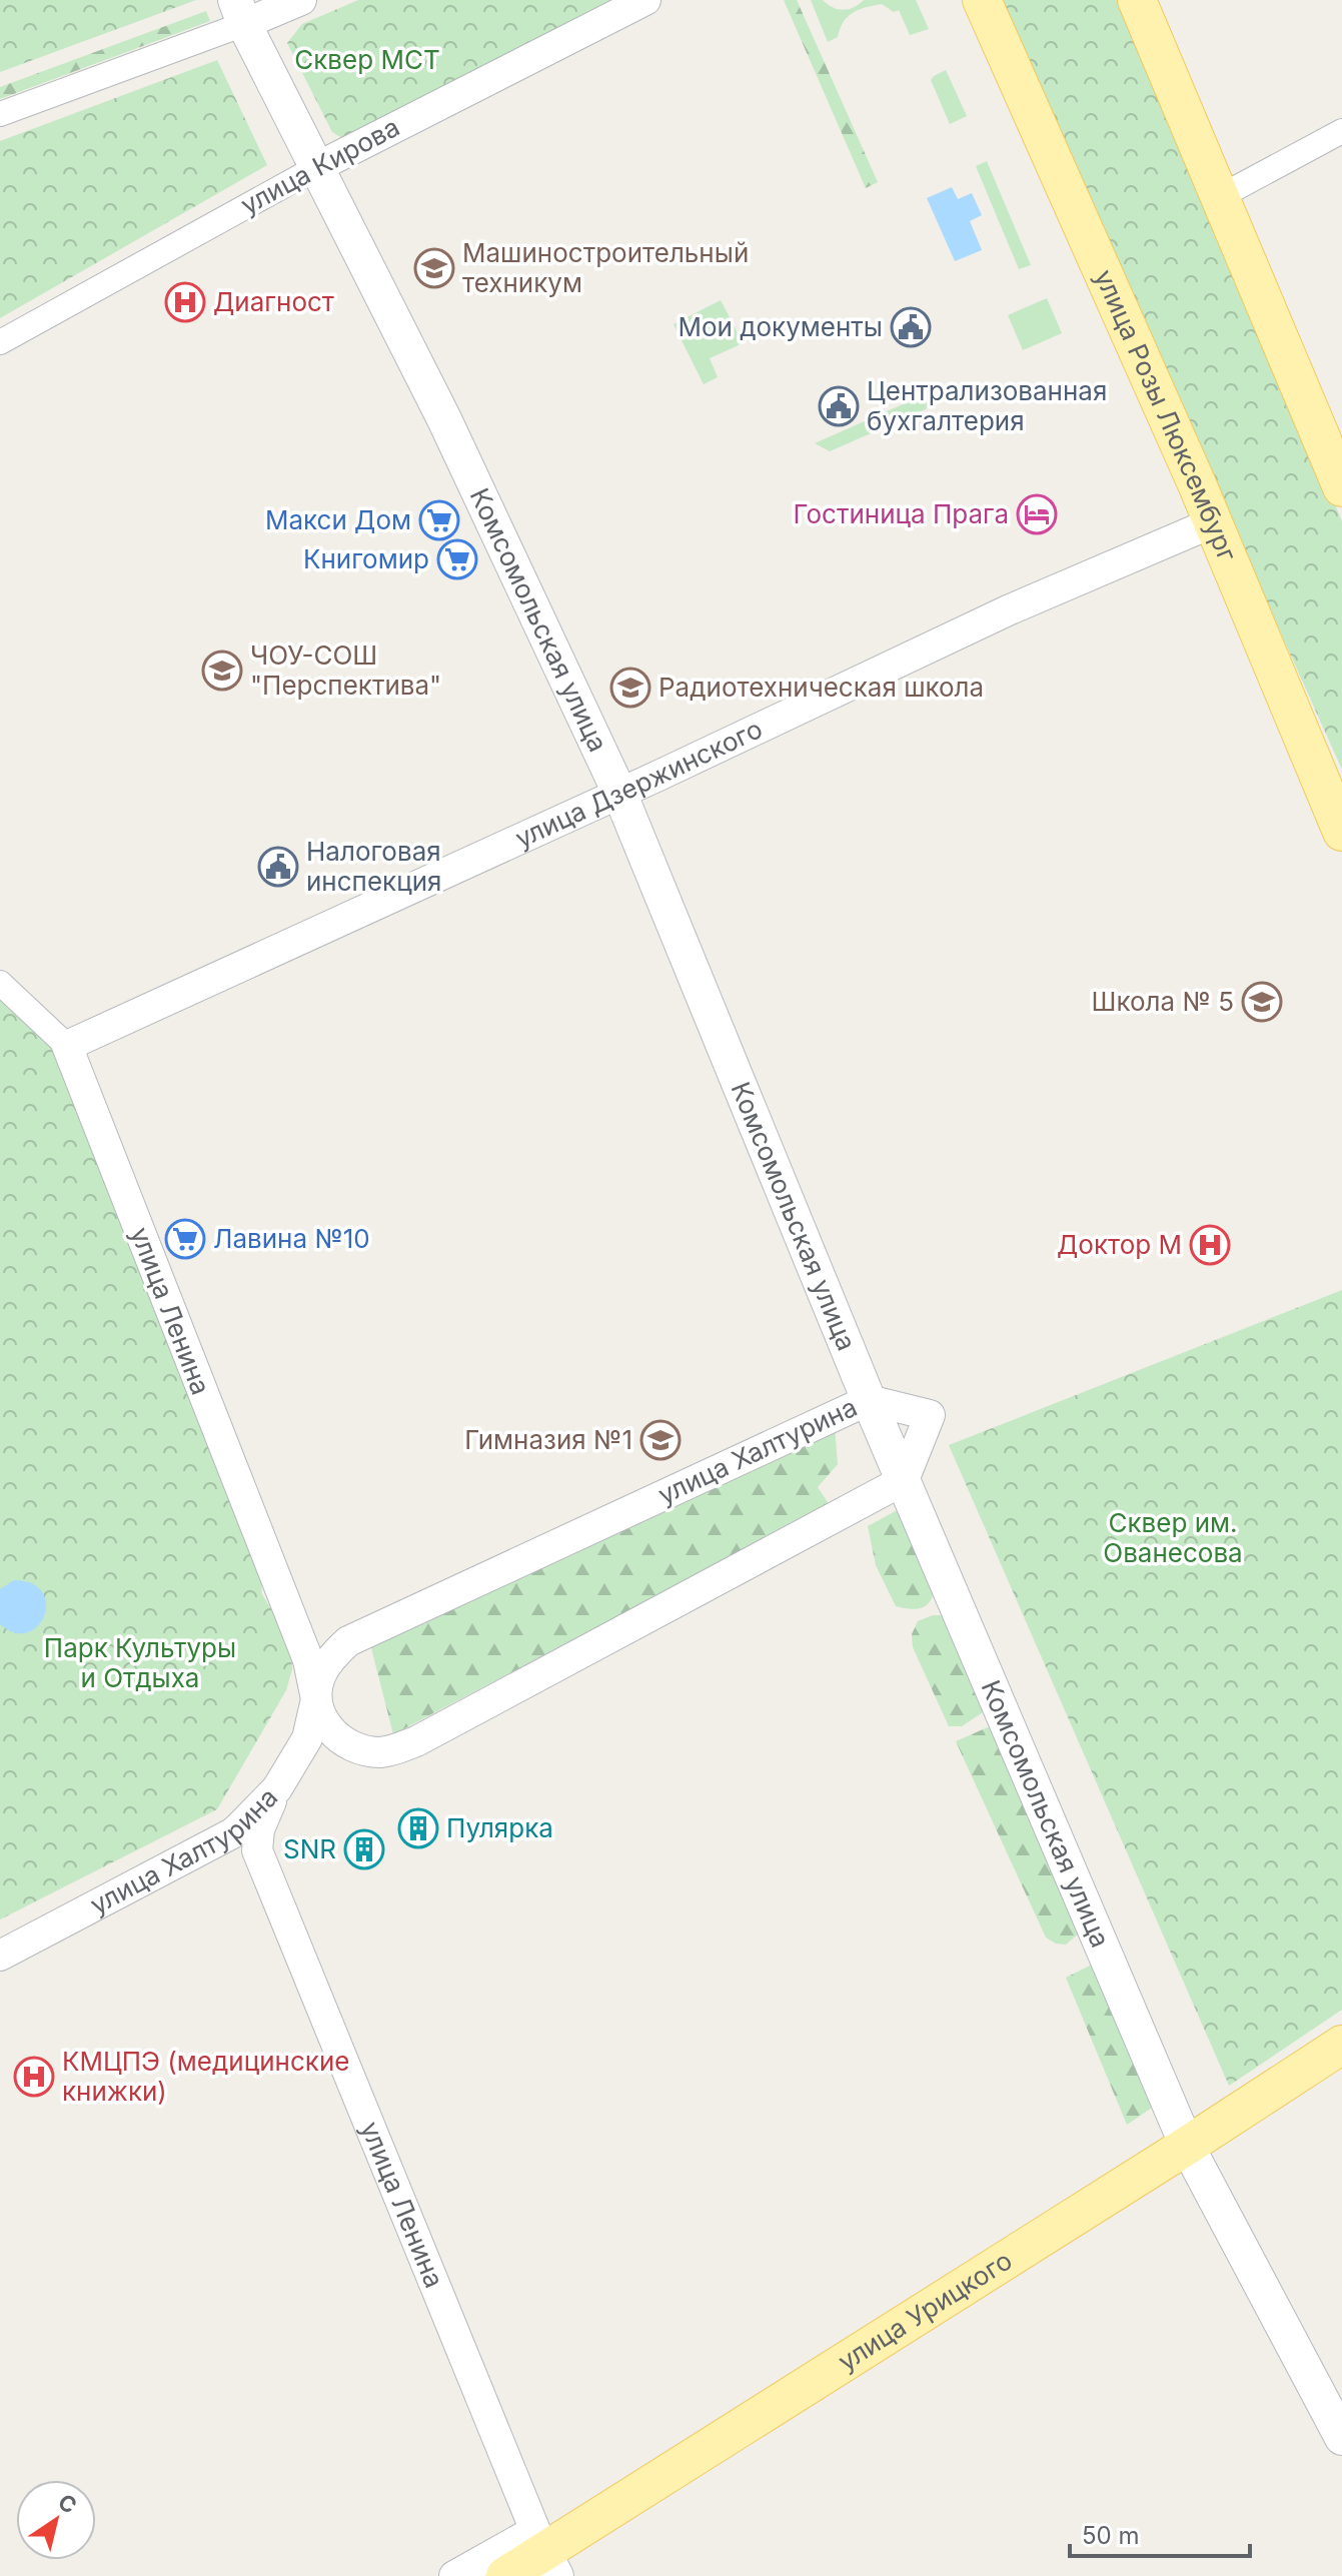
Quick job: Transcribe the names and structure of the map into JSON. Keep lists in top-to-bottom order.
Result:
{
  "streets": {
    "main road": ["улица Розы Люксембург", "Комсомольская улица", "улица Урицкого"],
    "street": [
      "улица Кирова",
      "улица Дзержинского",
      "улица Ленина",
      "улица Халтурина"
    ]
  },
  "crossings": [
    ["улица Кирова", "Комсомольская улица"],
    ["улица Розы Люксембург", "улица Дзержинского"],
    ["Комсомольская улица", "улица Дзержинского"],
    ["Комсомольская улица", "улица Халтурина"],
    ["Комсомольская улица", "улица Урицкого"],
    ["улица Дзержинского", "улица Ленина"],
    ["улица Ленина", "улица Халтурина"],
    ["улица Ленина", "улица Урицкого"]
  ],
  "parks": ["Сквер МСТ", "Сквер им. Ованесова", "Парк Культуры и Отдыха"],
  "places": {
    "school or university": [
      "Машиностроительный техникум",
      "ЧОУ-СОШ \"Перспектива\"",
      "Радиотехническая школа",
      "Школа № 5",
      "Гимназия №1"
    ],
    "hospital": ["Диагност", "Доктор М", "КМЦПЭ (медицинские книжки)"],
    "public building": ["Мои документы", "Централизованная бухгалтерия", "Налоговая инспекция"],
    "hotel": ["Гостиница Прага"],
    "supermarket": ["Макси Дом", "Книгомир", "Лавина №10"],
    "building": ["Пулярка", "SNR"]
  },
  "scale_bar": "50 m",
  "north": "top right"
}
